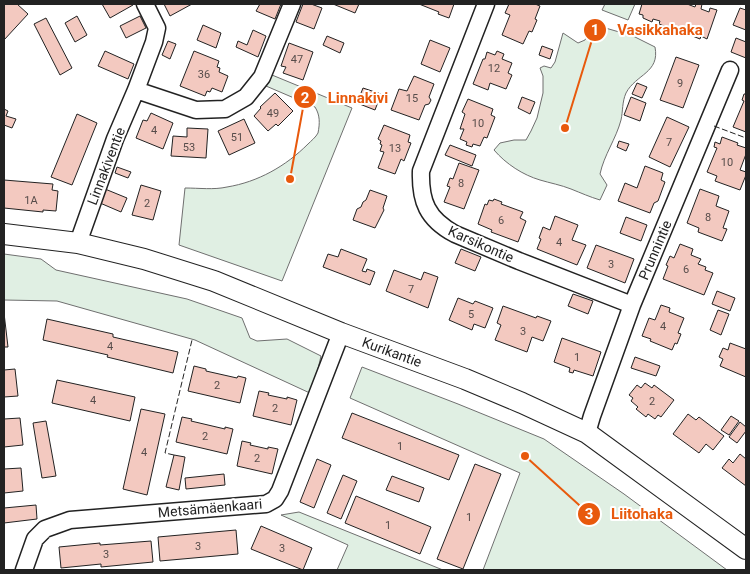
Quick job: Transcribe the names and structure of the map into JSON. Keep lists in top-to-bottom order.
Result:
{
  "streets": {
    "main road": ["Kurikantie"],
    "street": [
      "Linnakiventie",
      "Karsikontie",
      "Prunnintie",
      "Metsämäenkaari"
    ]
  },
  "crossings": [
    ["Linnakiventie", "Kurikantie"],
    ["Karsikontie", "Prunnintie"],
    ["Prunnintie", "Kurikantie"],
    ["Kurikantie", "Metsämäenkaari"]
  ],
  "places": ["Vasikkahaka", "Linnakivi", "Liitohaka"],
  "house_numbers": [
    "47",
    "12",
    "36",
    "9",
    "15",
    "49",
    "10",
    "4",
    "51",
    "7",
    "53",
    "13",
    "10",
    "8",
    "1A",
    "2",
    "8",
    "6",
    "4",
    "3",
    "6",
    "7",
    "5",
    "4",
    "3",
    "4",
    "1",
    "2",
    "4",
    "2",
    "2",
    "2",
    "1",
    "4",
    "2",
    "1",
    "1",
    "3",
    "3",
    "3"
  ]
}
